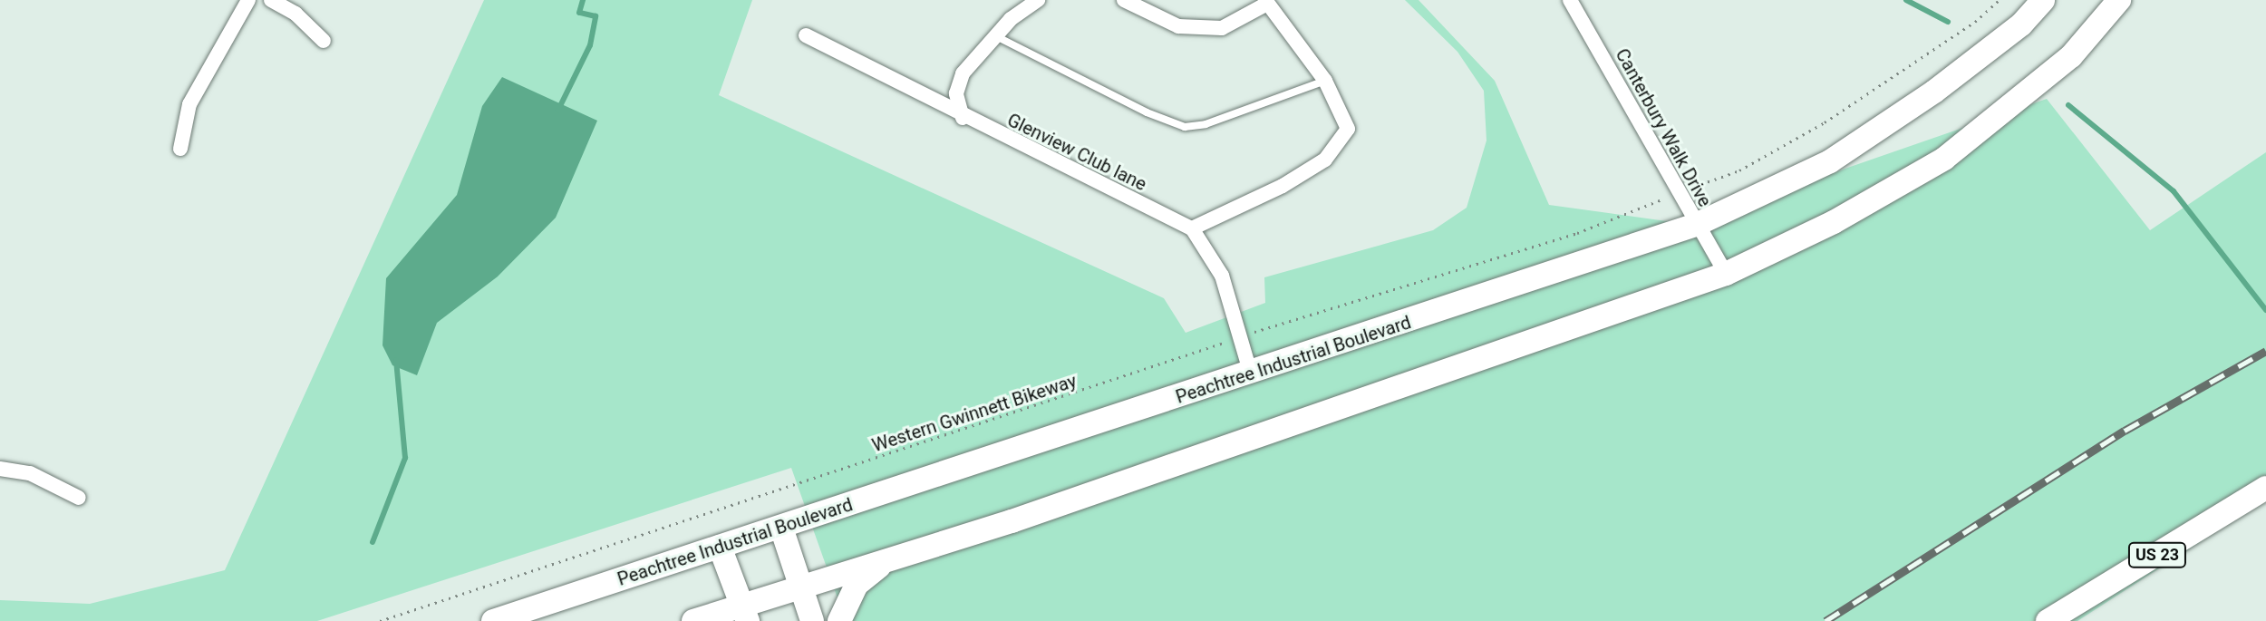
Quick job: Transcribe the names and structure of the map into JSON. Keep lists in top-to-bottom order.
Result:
{
  "streets": {
    "main road": ["Peachtree Industrial Boulevard", "US 23"],
    "street": ["Canterbury Walk Drive", "Glenview Club lane"],
    "path": ["Western Gwinnett Bikeway"]
  },
  "crossings": [
    ["Canterbury Walk Drive", "Peachtree Industrial Boulevard"],
    ["Canterbury Walk Drive", "Western Gwinnett Bikeway"]
  ]
}
